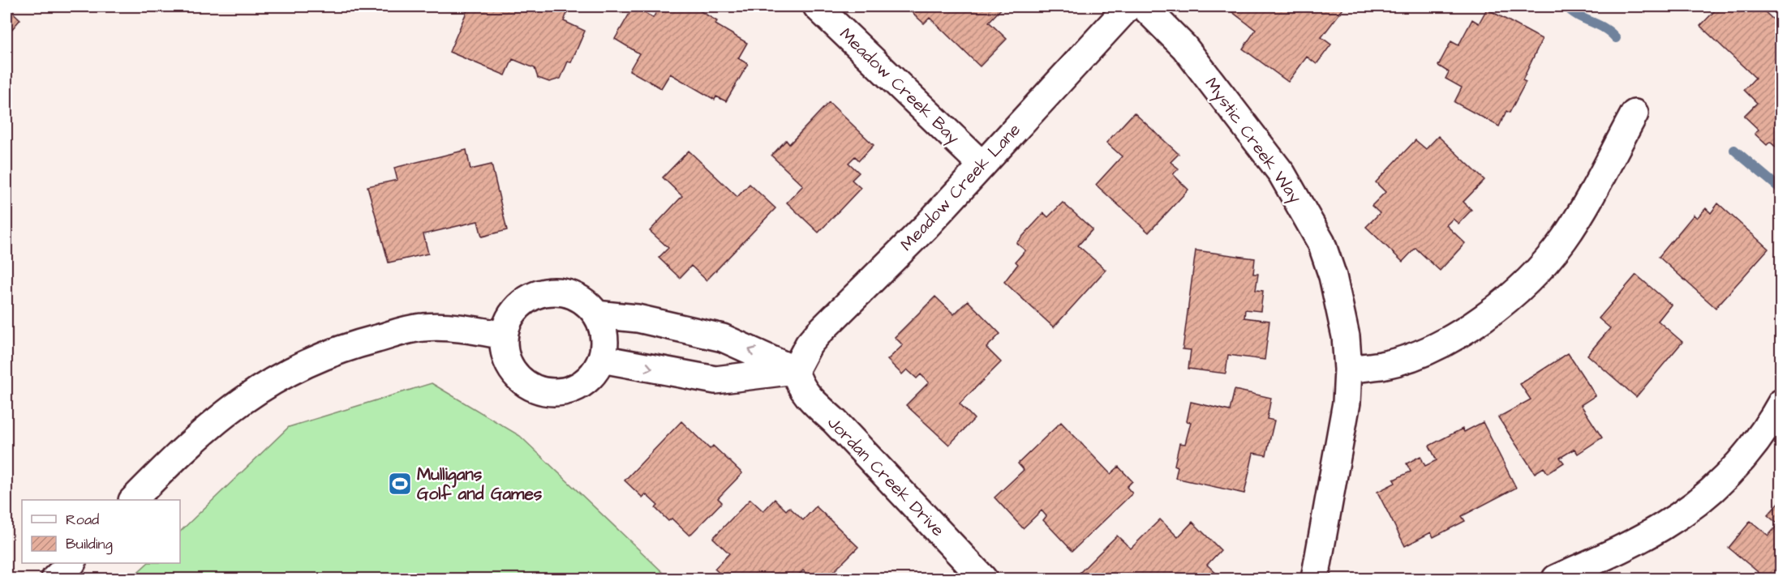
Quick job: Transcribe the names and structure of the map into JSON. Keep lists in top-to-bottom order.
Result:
{
  "streets": {
    "street": [
      "Meadow Creek Bay",
      "Mystic Creek Way",
      "Meadow Creek Lane",
      "Jordan Creek Drive"
    ]
  },
  "crossings": [
    ["Meadow Creek Bay", "Meadow Creek Lane"],
    ["Meadow Creek Lane", "Jordan Creek Drive"]
  ],
  "places": {
    "sports": ["Mulligans Golf and Games"]
  },
  "legend": ["Road", "Building"]
}
